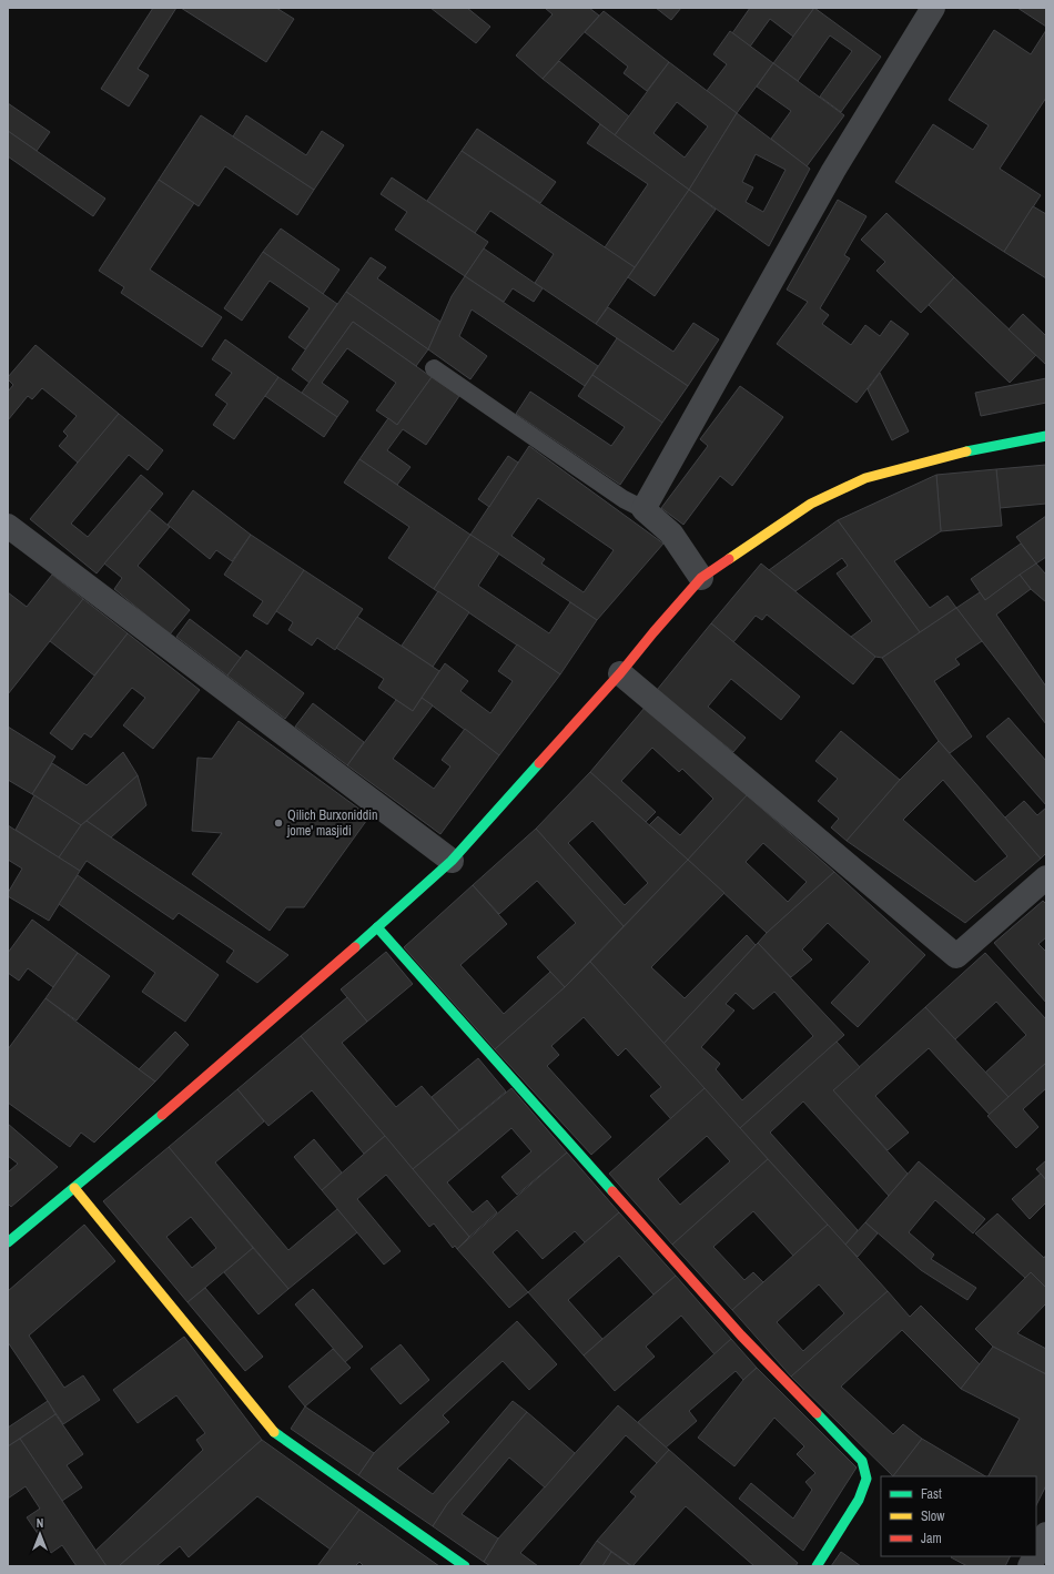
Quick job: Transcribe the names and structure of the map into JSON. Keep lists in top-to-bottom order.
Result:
{
  "places": ["Qilich Burxoniddin jome' masjidi"],
  "legend": ["Fast", "Slow", "Jam"],
  "north": "top"
}
